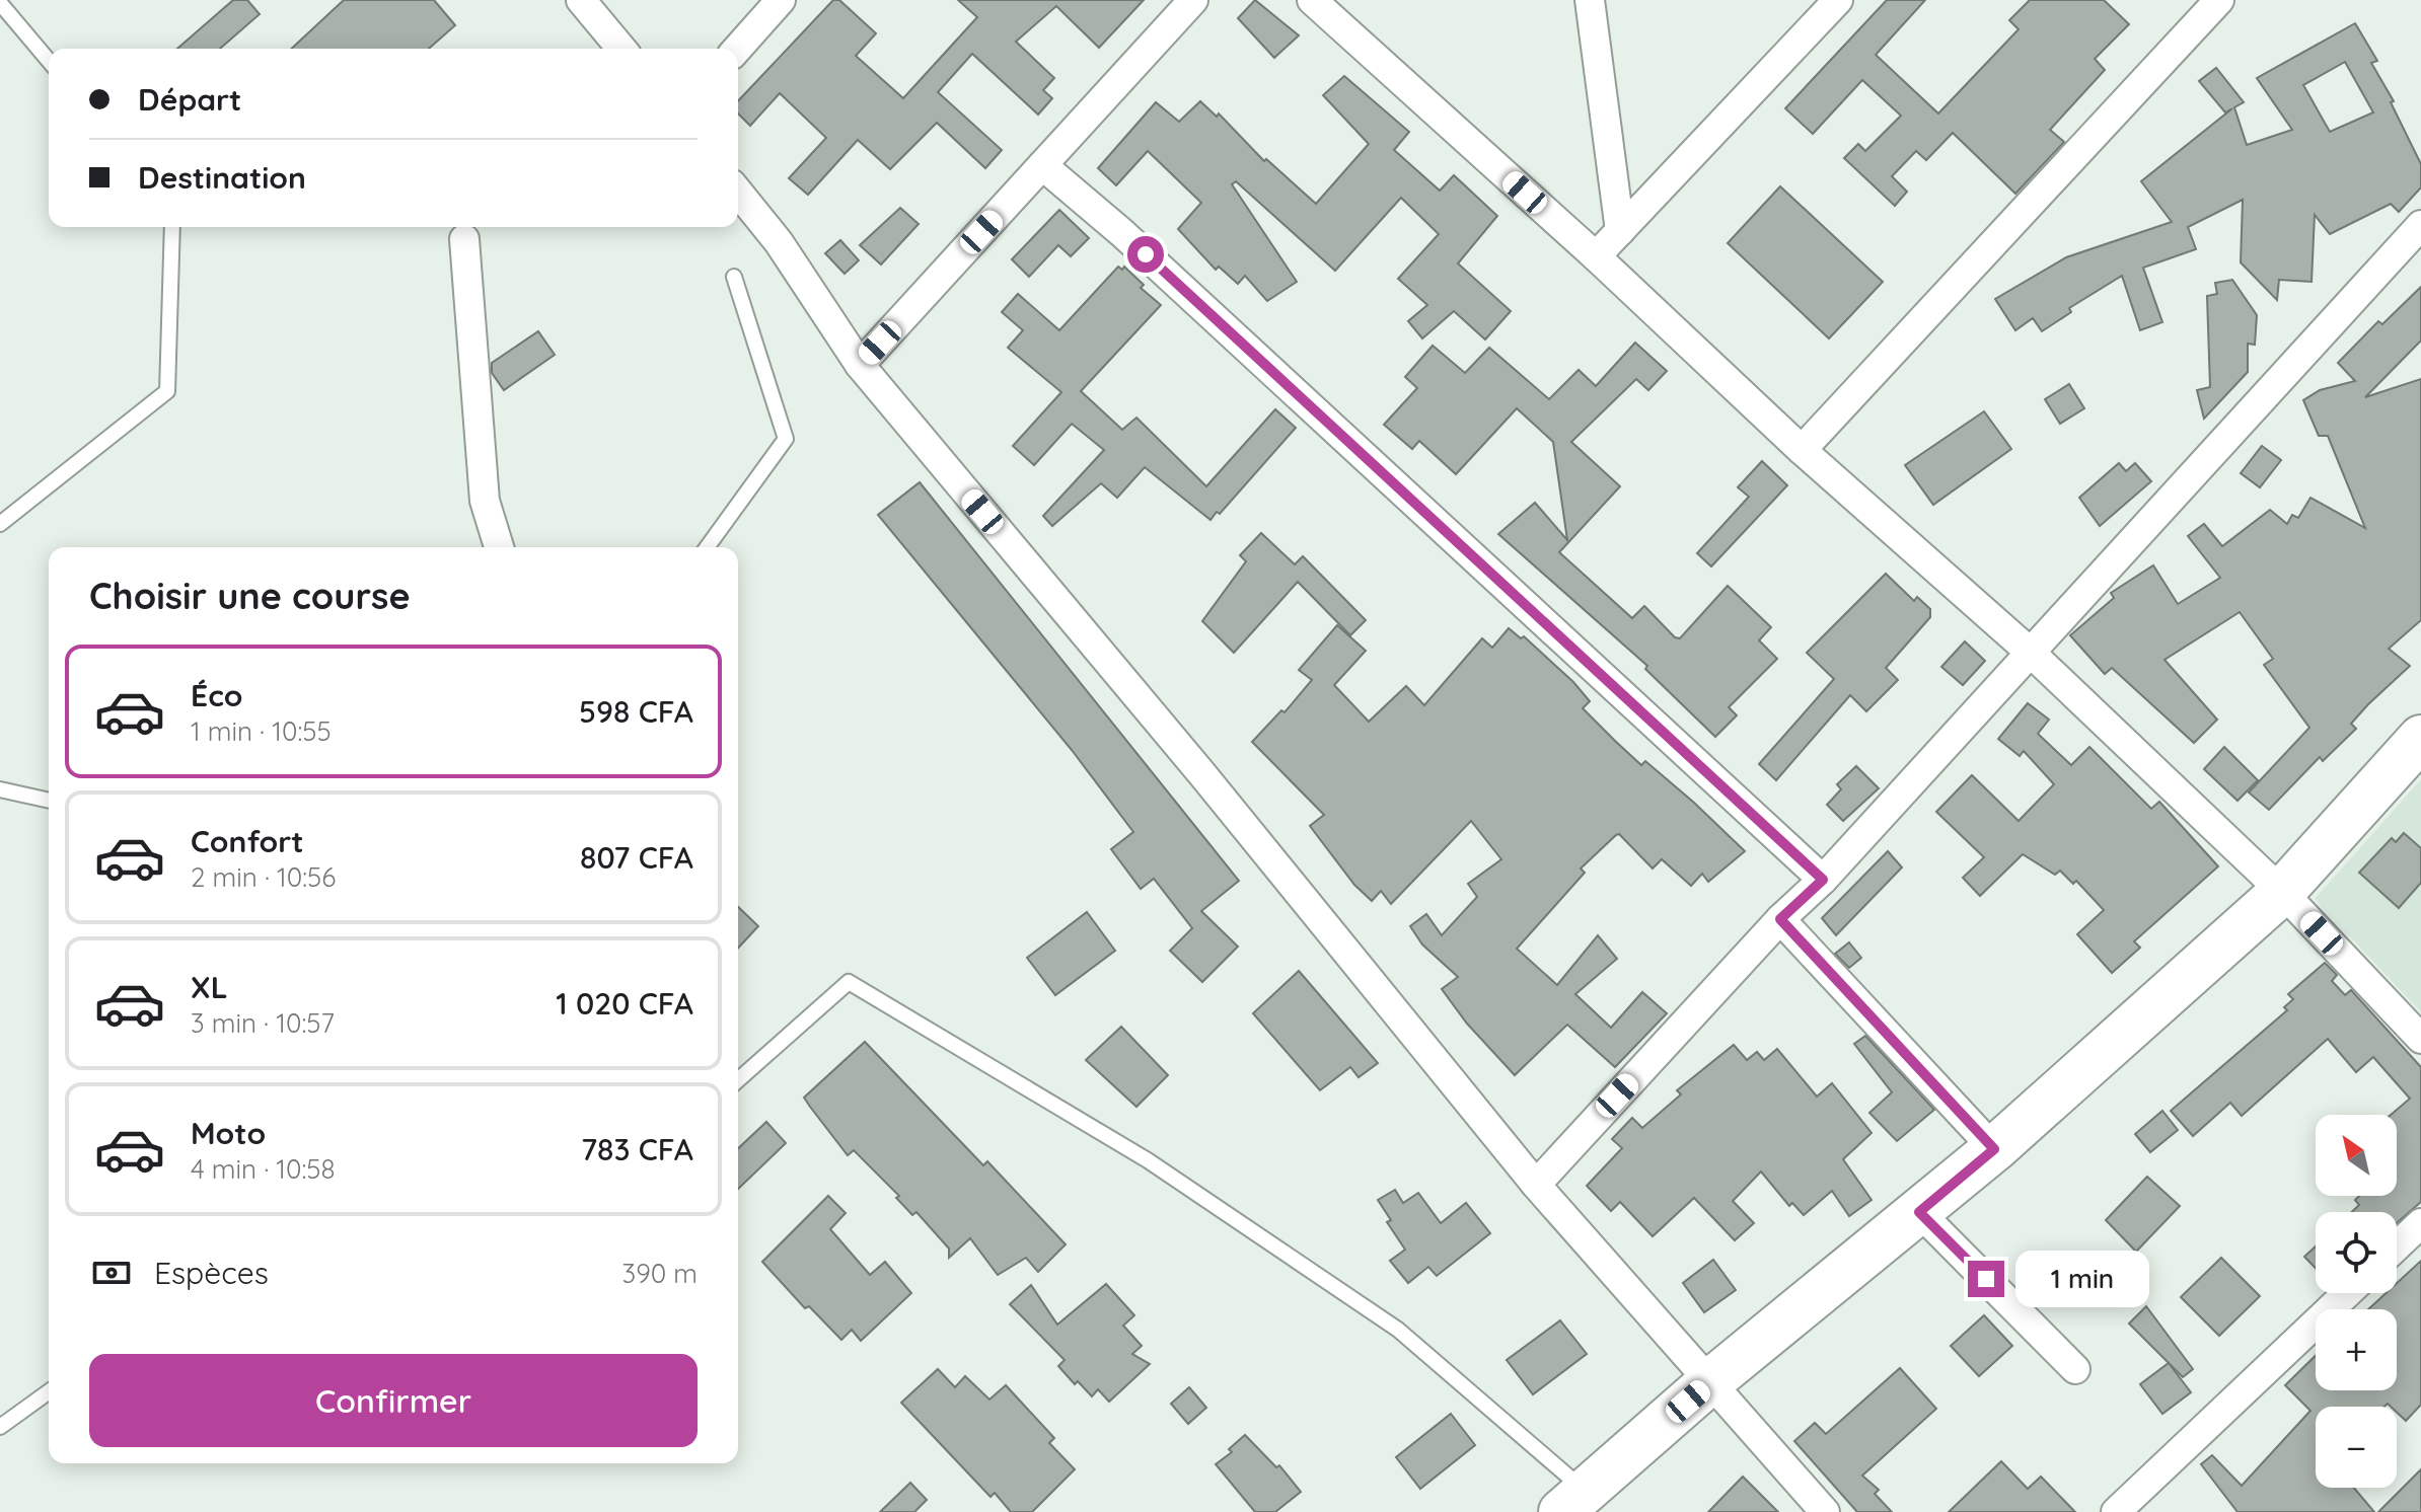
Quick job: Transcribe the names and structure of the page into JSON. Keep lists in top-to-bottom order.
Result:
{
  "north": "top left",
  "page": {
    "banner": ["Départ", "Destination"],
    "heading": "Choisir une course",
    "list": [
      {
        "name": "Éco",
        "note": "1 min · 10:55",
        "value": "598 CFA"
      },
      {
        "name": "Confort",
        "note": "2 min · 10:56",
        "value": "807 CFA"
      },
      {
        "name": "XL",
        "note": "3 min · 10:57",
        "value": "1 020 CFA"
      },
      {
        "name": "Moto",
        "note": "4 min · 10:58",
        "value": "783 CFA"
      }
    ],
    "map_buttons": ["+", "−"],
    "pay": ["Espèces", "390 m"],
    "bubble": "1 min",
    "buttons": "Confirmer"
  }
}
